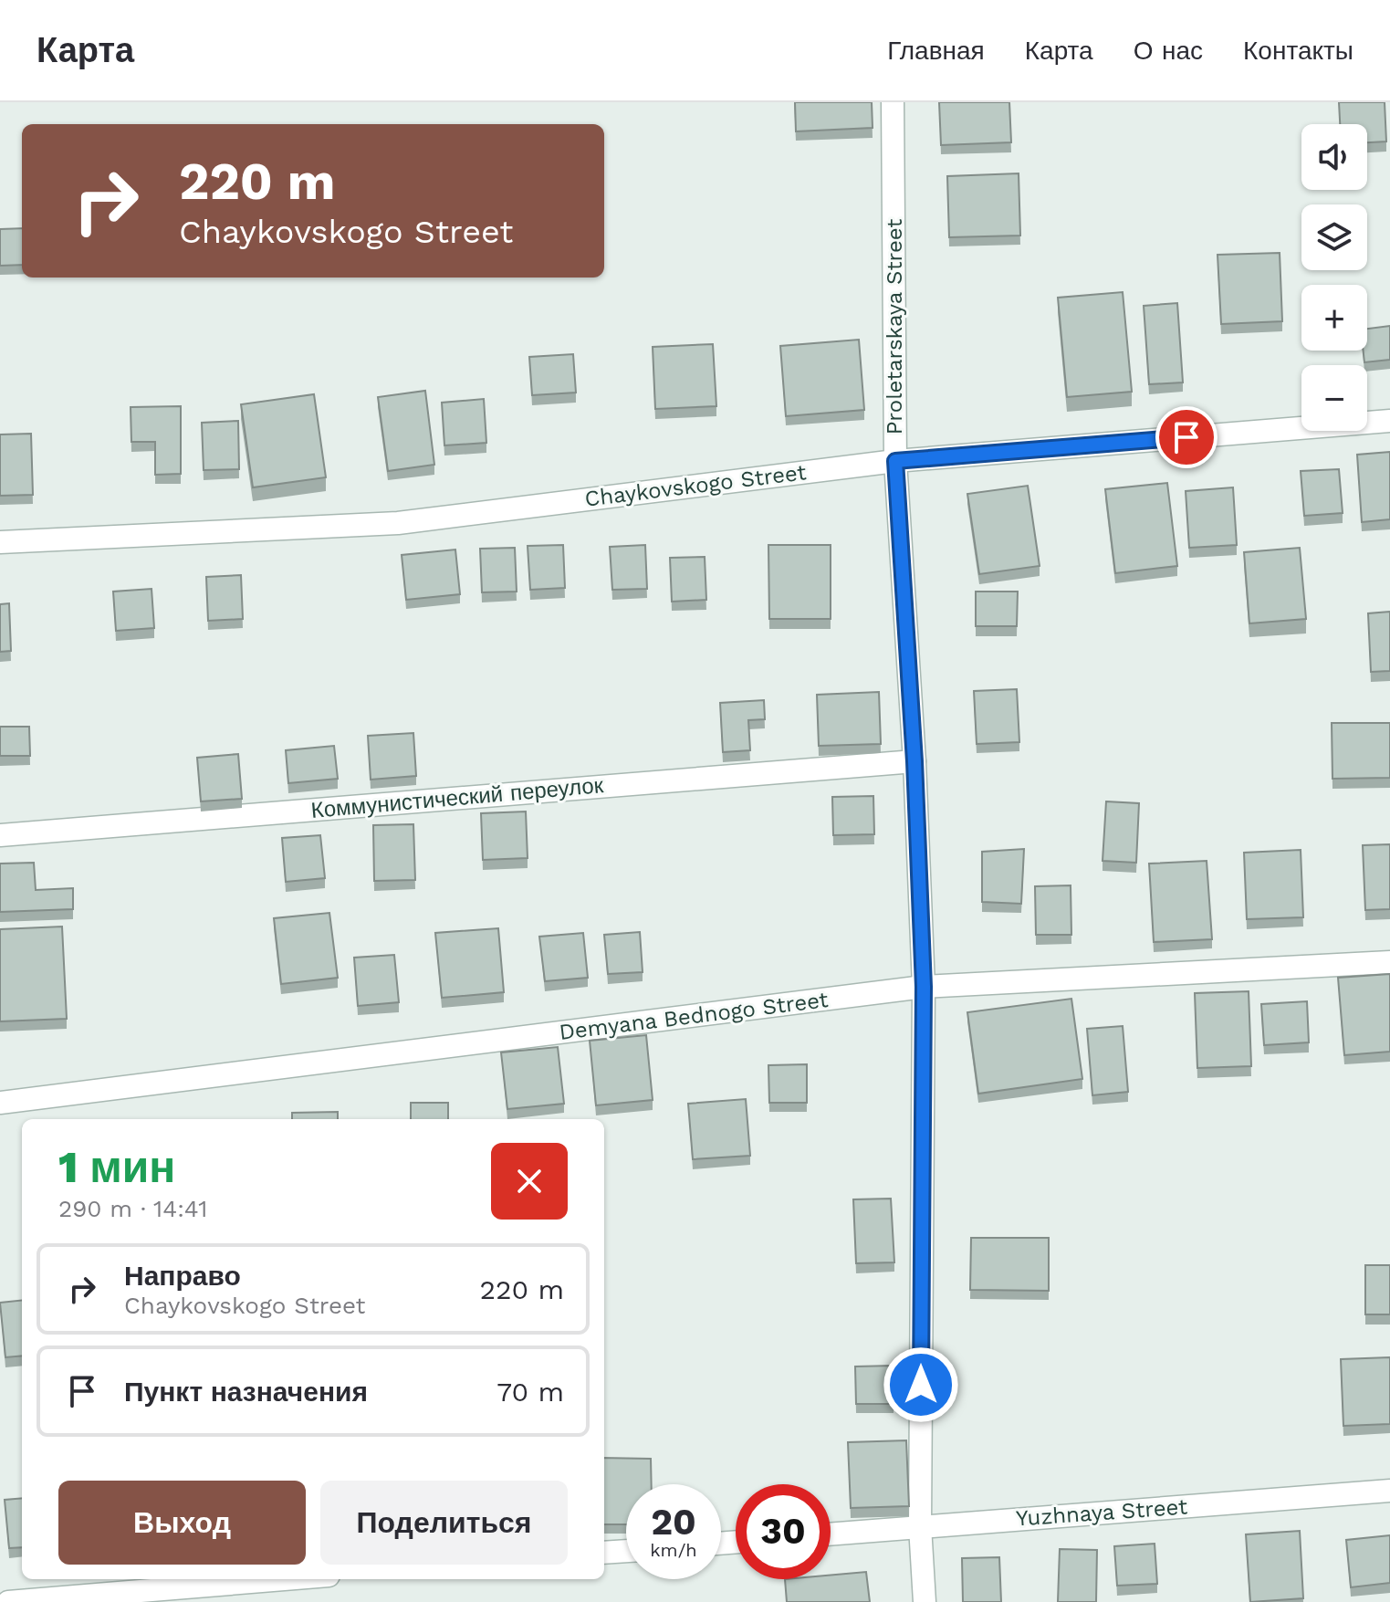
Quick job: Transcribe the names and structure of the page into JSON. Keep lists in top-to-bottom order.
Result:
{
  "streets": {
    "street": [
      "Proletarskaya Street",
      "Chaykovskogo Street",
      "Коммунистический переулок",
      "Demyana Bednogo Street",
      "Yuzhnaya Street"
    ]
  },
  "crossings": [
    ["Proletarskaya Street", "Chaykovskogo Street"],
    ["Proletarskaya Street", "Коммунистический переулок"],
    ["Proletarskaya Street", "Demyana Bednogo Street"],
    ["Proletarskaya Street", "Yuzhnaya Street"]
  ],
  "page": {
    "header": "Карта",
    "nav": [
      "Главная",
      "Карта",
      "О нас",
      "Контакты"
    ],
    "map_buttons": ["+", "−"],
    "turn": ["220 m", "Chaykovskogo Street"],
    "heading": ["1 мин", "290 m · 14:41"],
    "list": [
      {
        "name": "Направо",
        "note": "Chaykovskogo Street",
        "value": "220 m"
      },
      {
        "name": "Пункт назначения",
        "value": "70 m"
      }
    ],
    "buttons": ["Выход", "Поделиться"],
    "speed": "20 km/h",
    "limit": "30"
  }
}
